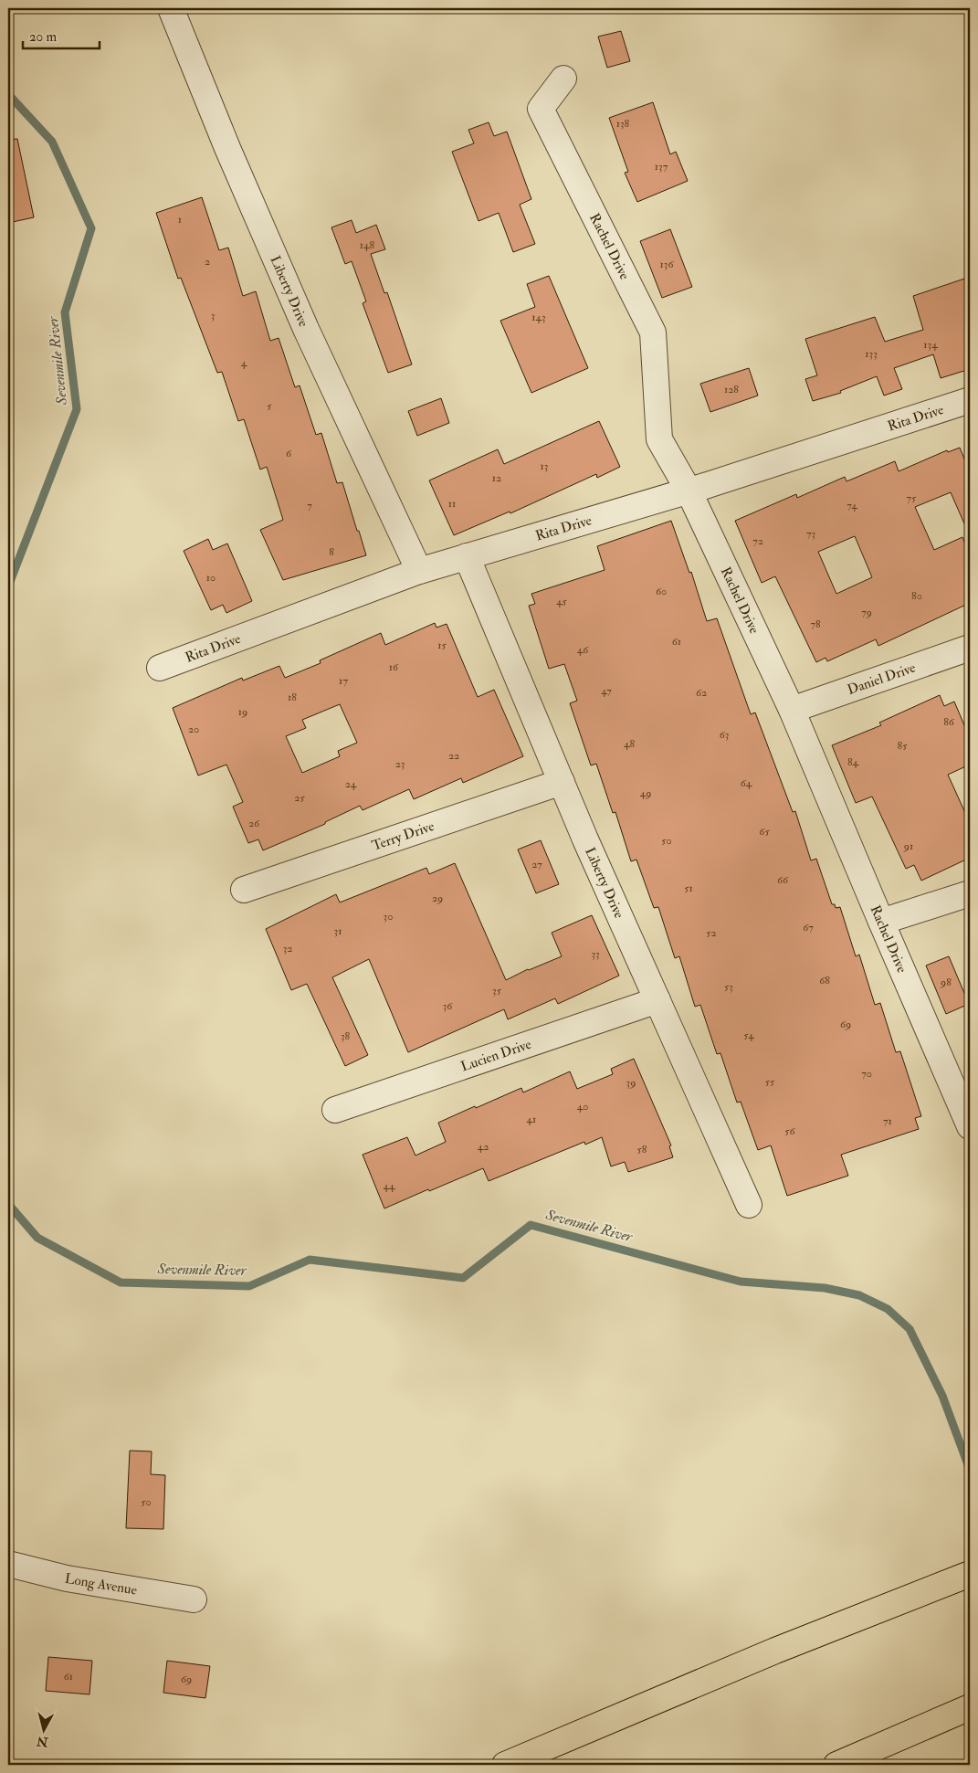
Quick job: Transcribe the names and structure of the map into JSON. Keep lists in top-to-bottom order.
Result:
{
  "streets": {
    "street": [
      "Rachel Drive",
      "Liberty Drive",
      "Rita Drive",
      "Daniel Drive",
      "Terry Drive",
      "Lucien Drive",
      "Long Avenue"
    ]
  },
  "crossings": [
    ["Rachel Drive", "Rita Drive"],
    ["Rachel Drive", "Daniel Drive"],
    ["Liberty Drive", "Rita Drive"],
    ["Liberty Drive", "Terry Drive"],
    ["Liberty Drive", "Lucien Drive"]
  ],
  "water": ["Sevenmile River"],
  "house_numbers": [
    "138",
    "137",
    "1",
    "148",
    "2",
    "136",
    "3",
    "143",
    "134",
    "133",
    "4",
    "128",
    "5",
    "6",
    "13",
    "12",
    "75",
    "11",
    "7",
    "74",
    "73",
    "72",
    "8",
    "10",
    "60",
    "80",
    "45",
    "79",
    "78",
    "61",
    "15",
    "46",
    "16",
    "17",
    "47",
    "62",
    "18",
    "19",
    "86",
    "20",
    "63",
    "48",
    "85",
    "22",
    "84",
    "23",
    "64",
    "24",
    "49",
    "25",
    "26",
    "65",
    "50",
    "91",
    "27",
    "66",
    "51",
    "29",
    "30",
    "67",
    "31",
    "52",
    "32",
    "33",
    "68",
    "98",
    "53",
    "35",
    "36",
    "69",
    "54",
    "38",
    "70",
    "55",
    "39",
    "40",
    "41",
    "71",
    "56",
    "42",
    "58",
    "44",
    "50",
    "61",
    "69"
  ],
  "scale_bar": "20 m",
  "north": "bottom"
}
